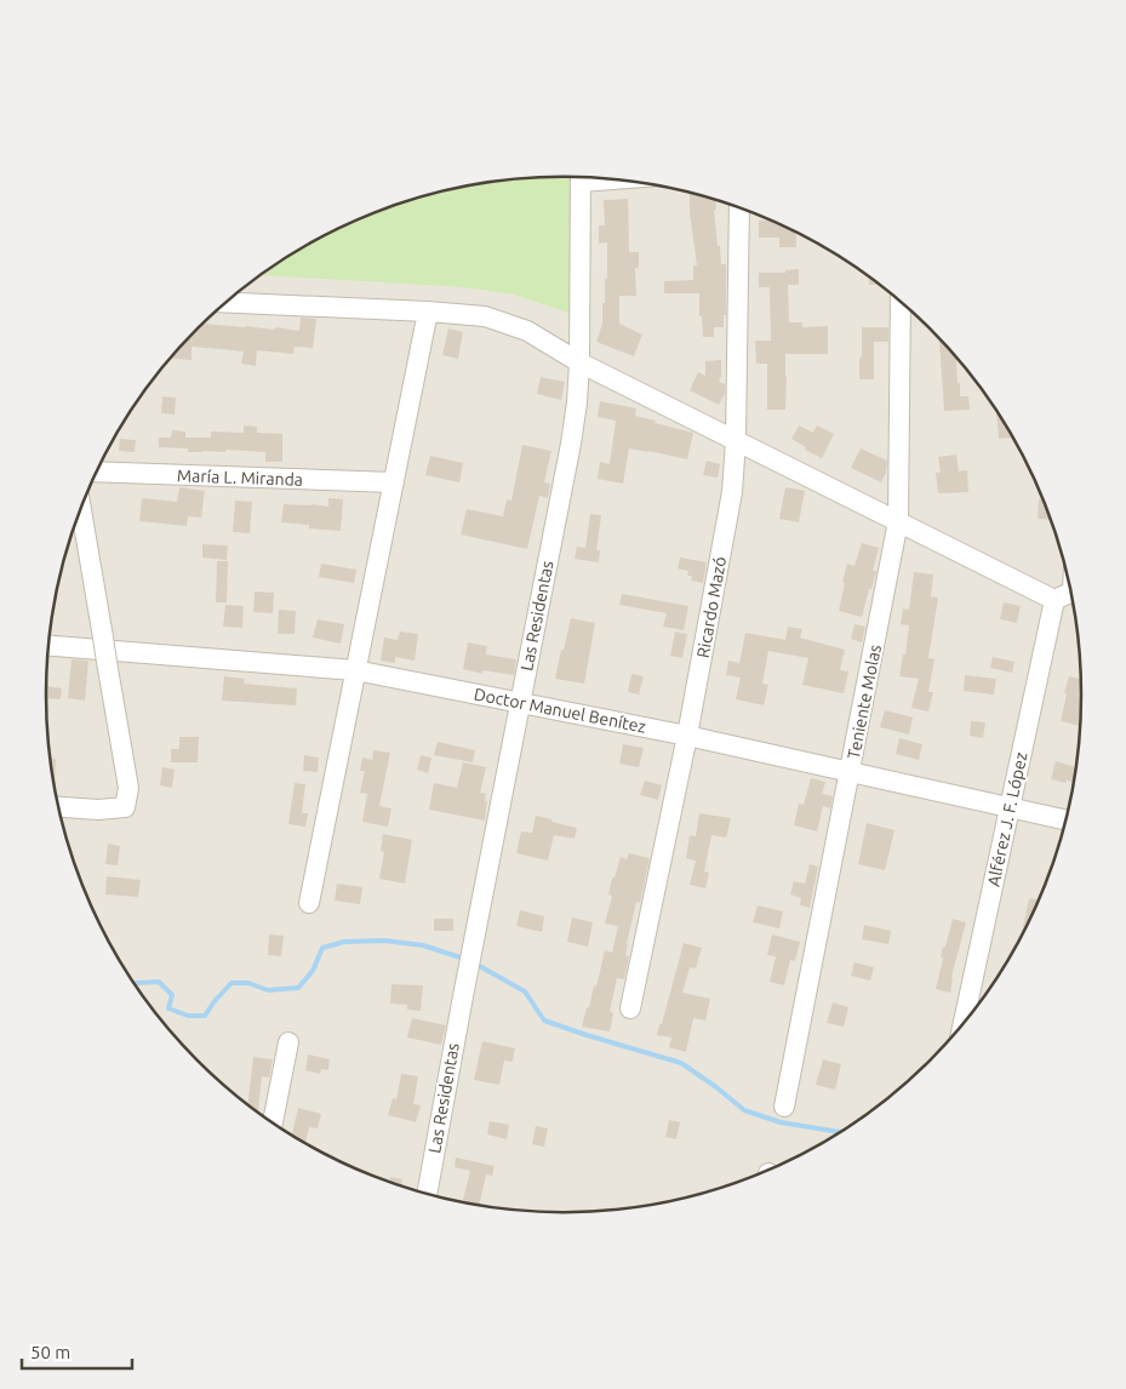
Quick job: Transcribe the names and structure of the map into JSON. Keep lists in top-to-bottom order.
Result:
{
  "streets": {
    "street": [
      "María L. Miranda",
      "Ricardo Mazó",
      "Las Residentas",
      "Teniente Molas",
      "Doctor Manuel Benítez",
      "Alférez J. F. López"
    ]
  },
  "crossings": [
    ["Ricardo Mazó", "Doctor Manuel Benítez"],
    ["Las Residentas", "Doctor Manuel Benítez"],
    ["Teniente Molas", "Doctor Manuel Benítez"],
    ["Doctor Manuel Benítez", "Alférez J. F. López"]
  ],
  "scale_bar": "50 m"
}
